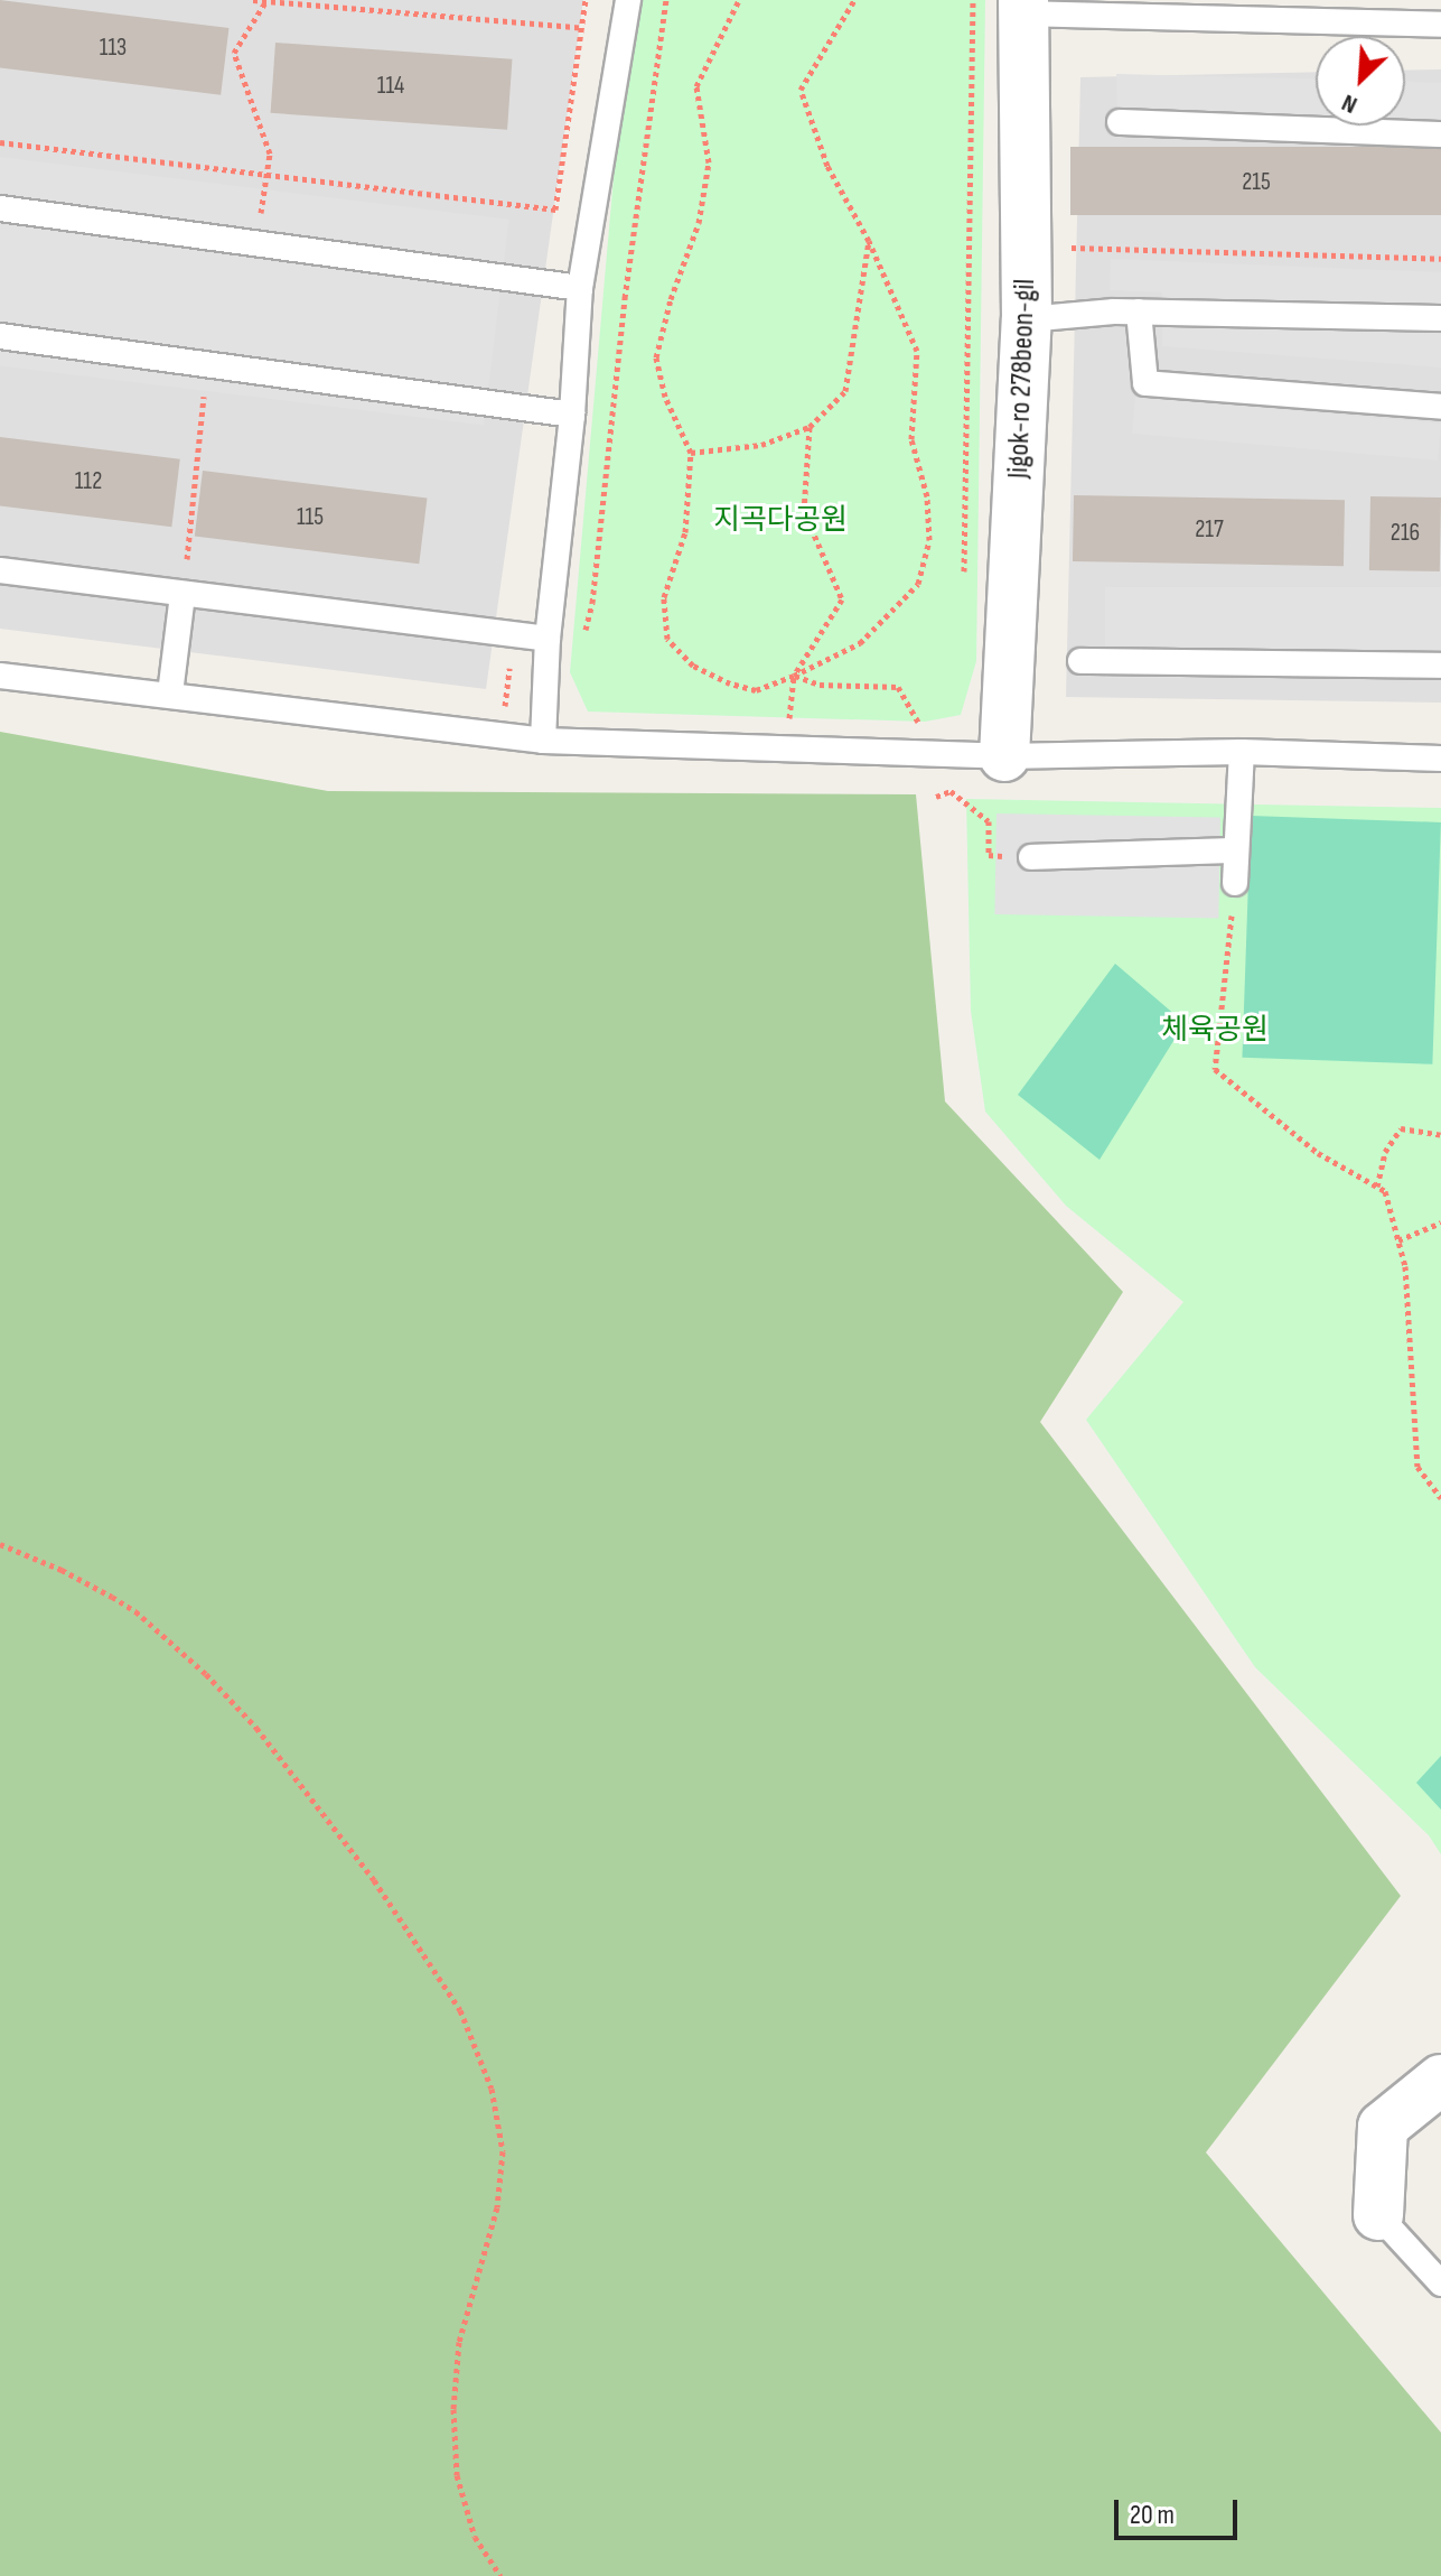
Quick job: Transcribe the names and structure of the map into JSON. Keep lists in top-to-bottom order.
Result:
{
  "streets": {
    "street": ["Jigok-ro 278beon-gil"]
  },
  "parks": ["지곡다공원", "체육공원"],
  "house_numbers": [
    "113",
    "114",
    "215",
    "112",
    "115",
    "217",
    "216"
  ],
  "scale_bar": "20 m",
  "north": "bottom left"
}
